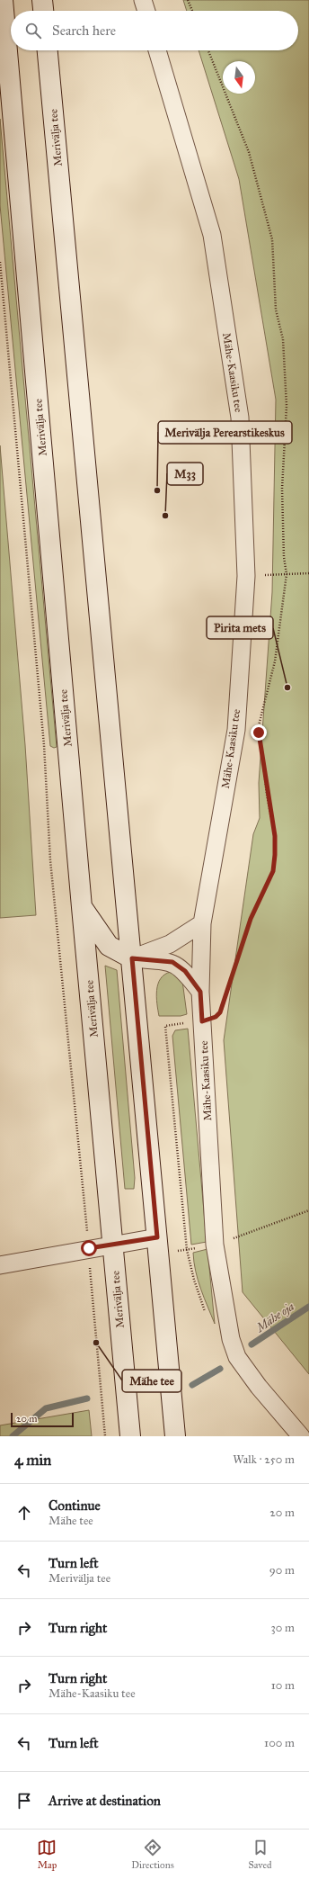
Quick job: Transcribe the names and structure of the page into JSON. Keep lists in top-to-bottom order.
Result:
{
  "streets": {
    "main road": ["Merivälja tee"],
    "street": ["Mähe-Kaasiku tee"]
  },
  "water": ["Mähe oja"],
  "places": [
    "Merivälja Perearstikeskus",
    "M33",
    "Pirita mets",
    "Mähe tee"
  ],
  "scale_bar": "20 m",
  "north": "bottom",
  "page": {
    "search": "Search here",
    "scale": "20 m",
    "heading": ["4 min", "Walk · 250 m"],
    "list": [
      ["Continue", "Mähe tee", "20 m"],
      ["Turn left", "Merivälja tee", "90 m"],
      ["Turn right", "30 m"],
      ["Turn right", "Mähe-Kaasiku tee", "10 m"],
      ["Turn left", "100 m"],
      "Arrive at destination"
    ],
    "nav": ["Map", "Directions", "Saved"]
  }
}
